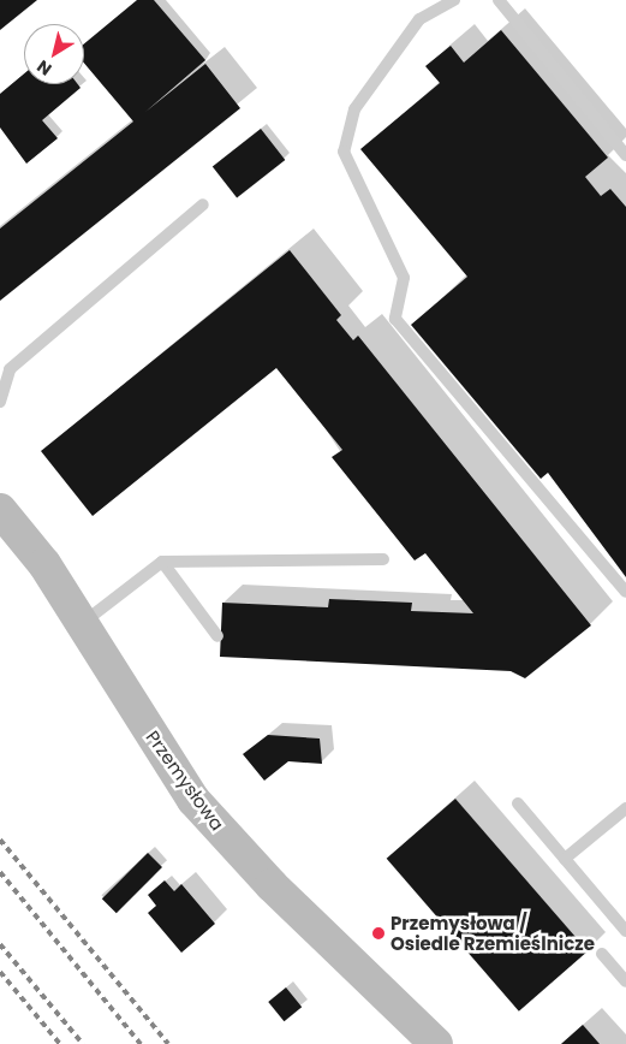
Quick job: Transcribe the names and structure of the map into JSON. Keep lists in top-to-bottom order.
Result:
{
  "streets": {
    "street": ["Przemysłowa"]
  },
  "places": ["Przemysłowa / Osiedle Rzemieślnicze"],
  "north": "bottom left"
}
